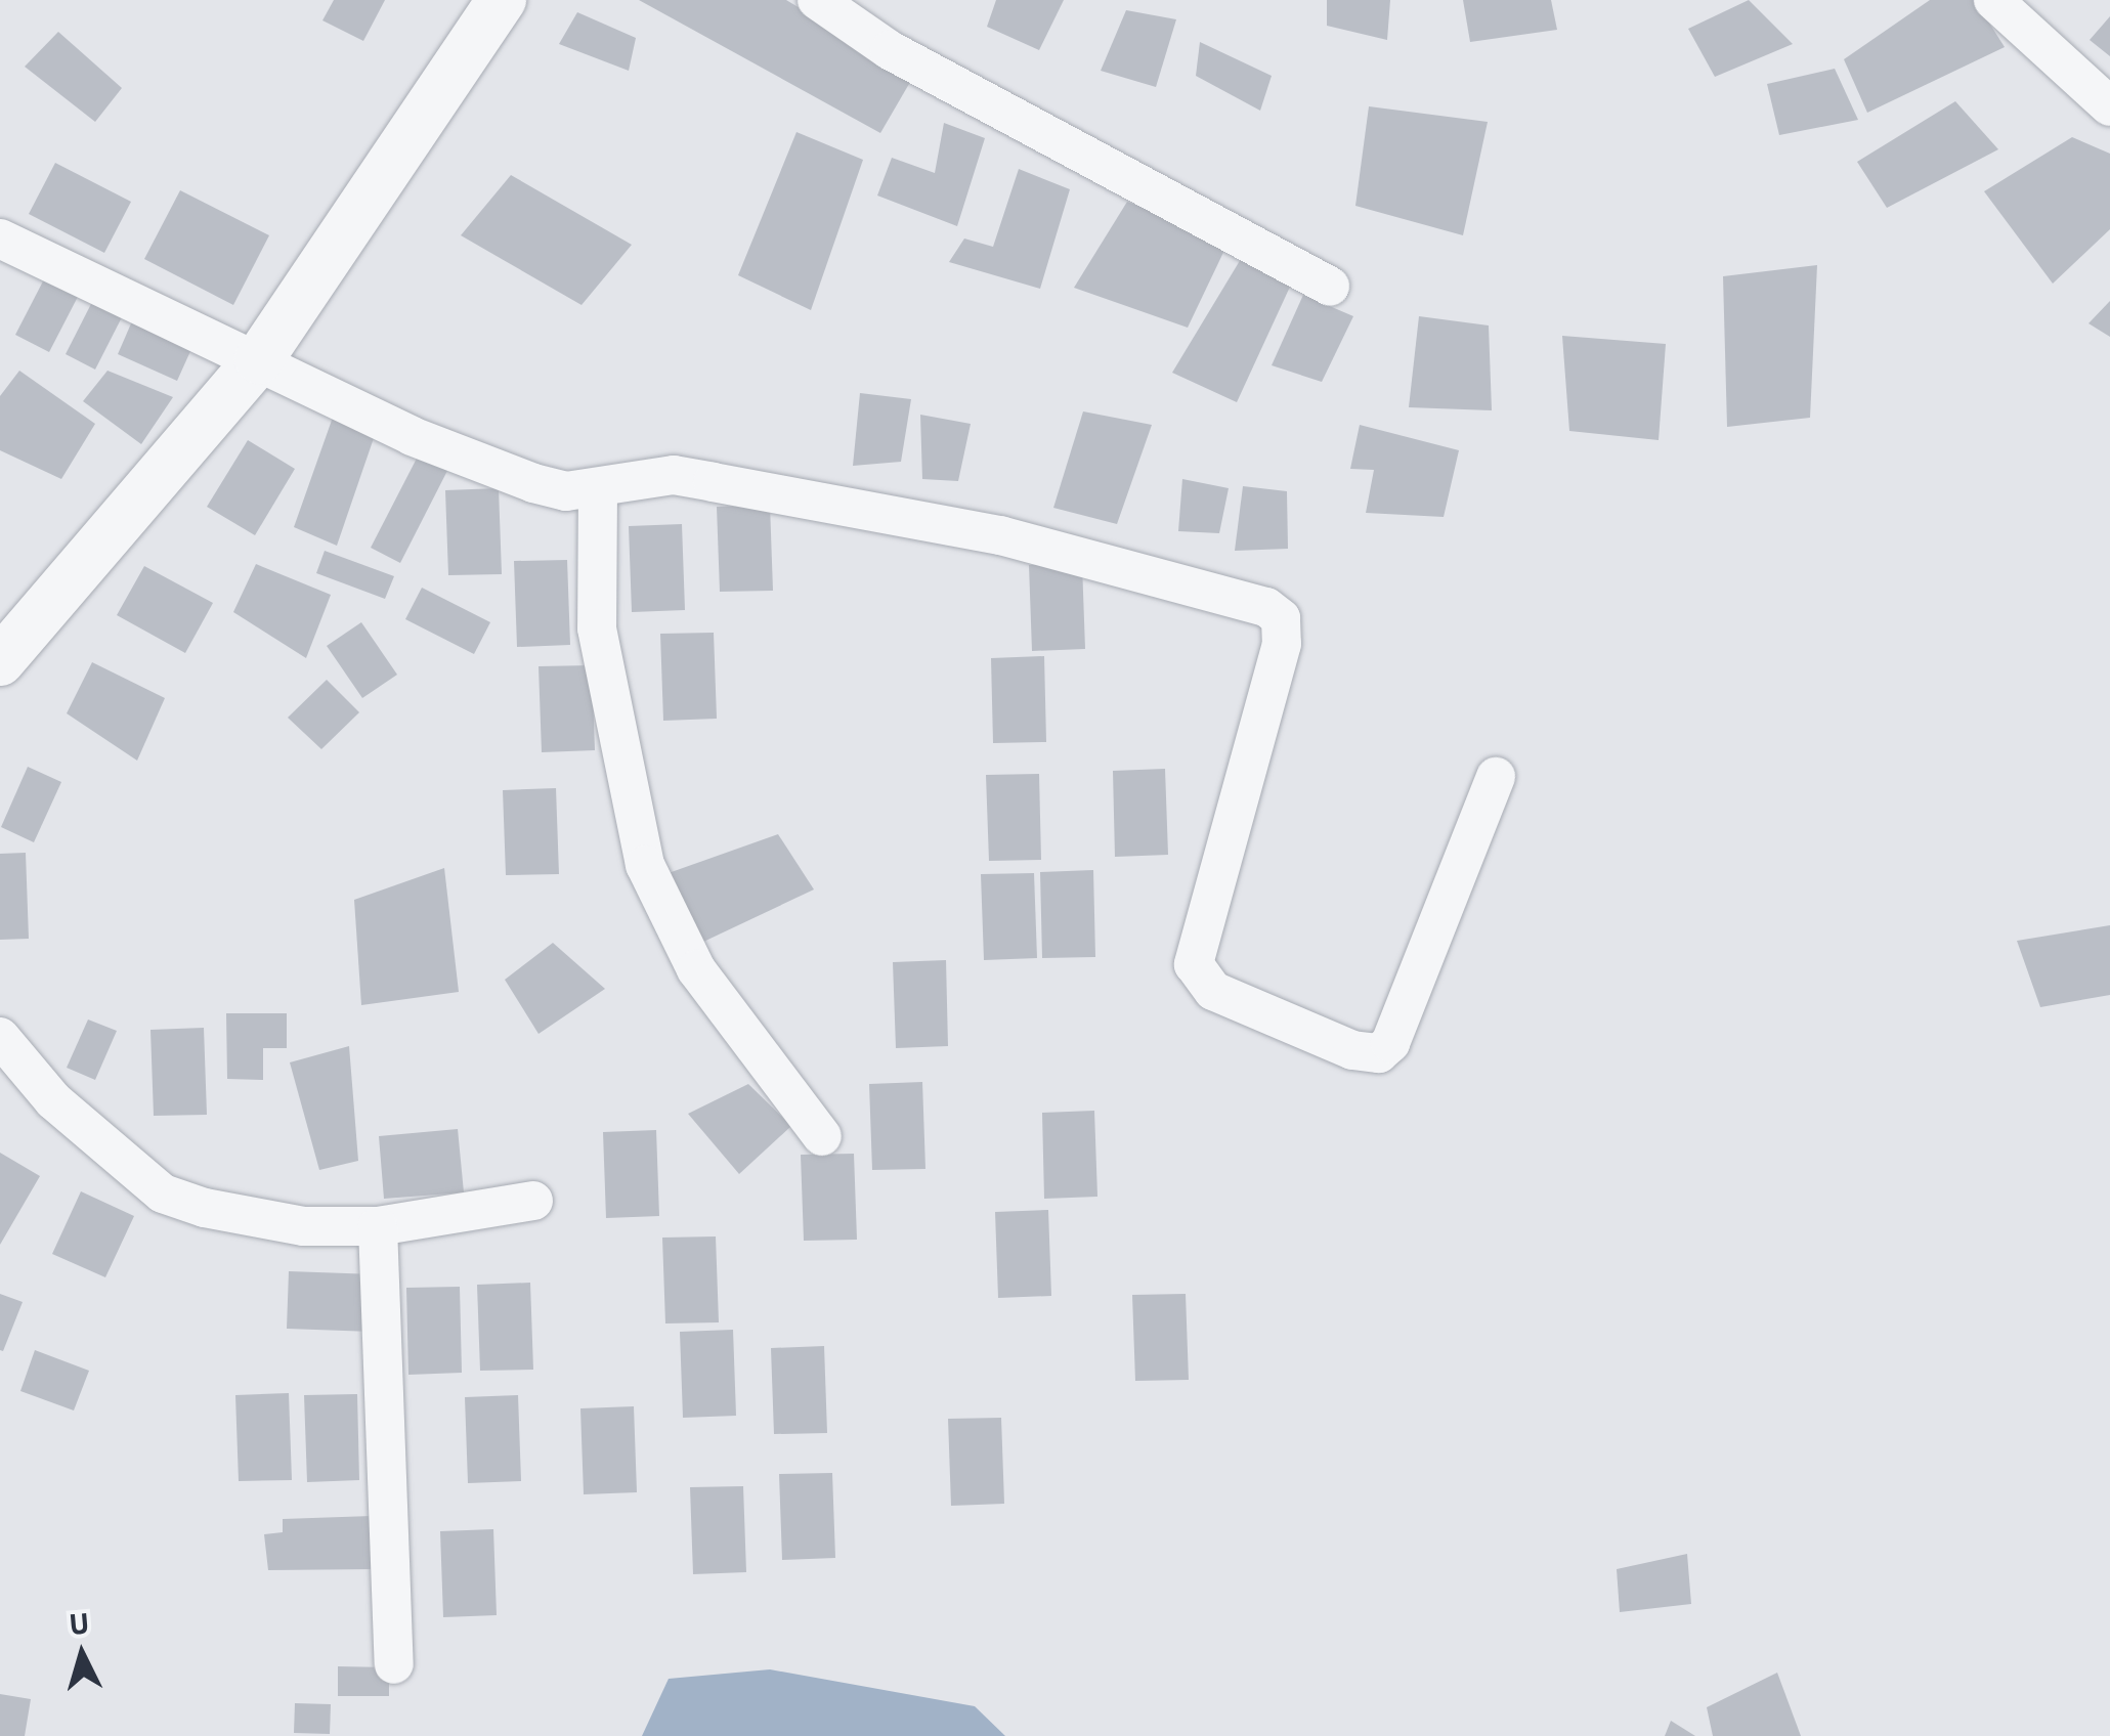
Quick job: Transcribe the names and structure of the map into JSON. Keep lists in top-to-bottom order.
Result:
{
  "north": "top"
}
